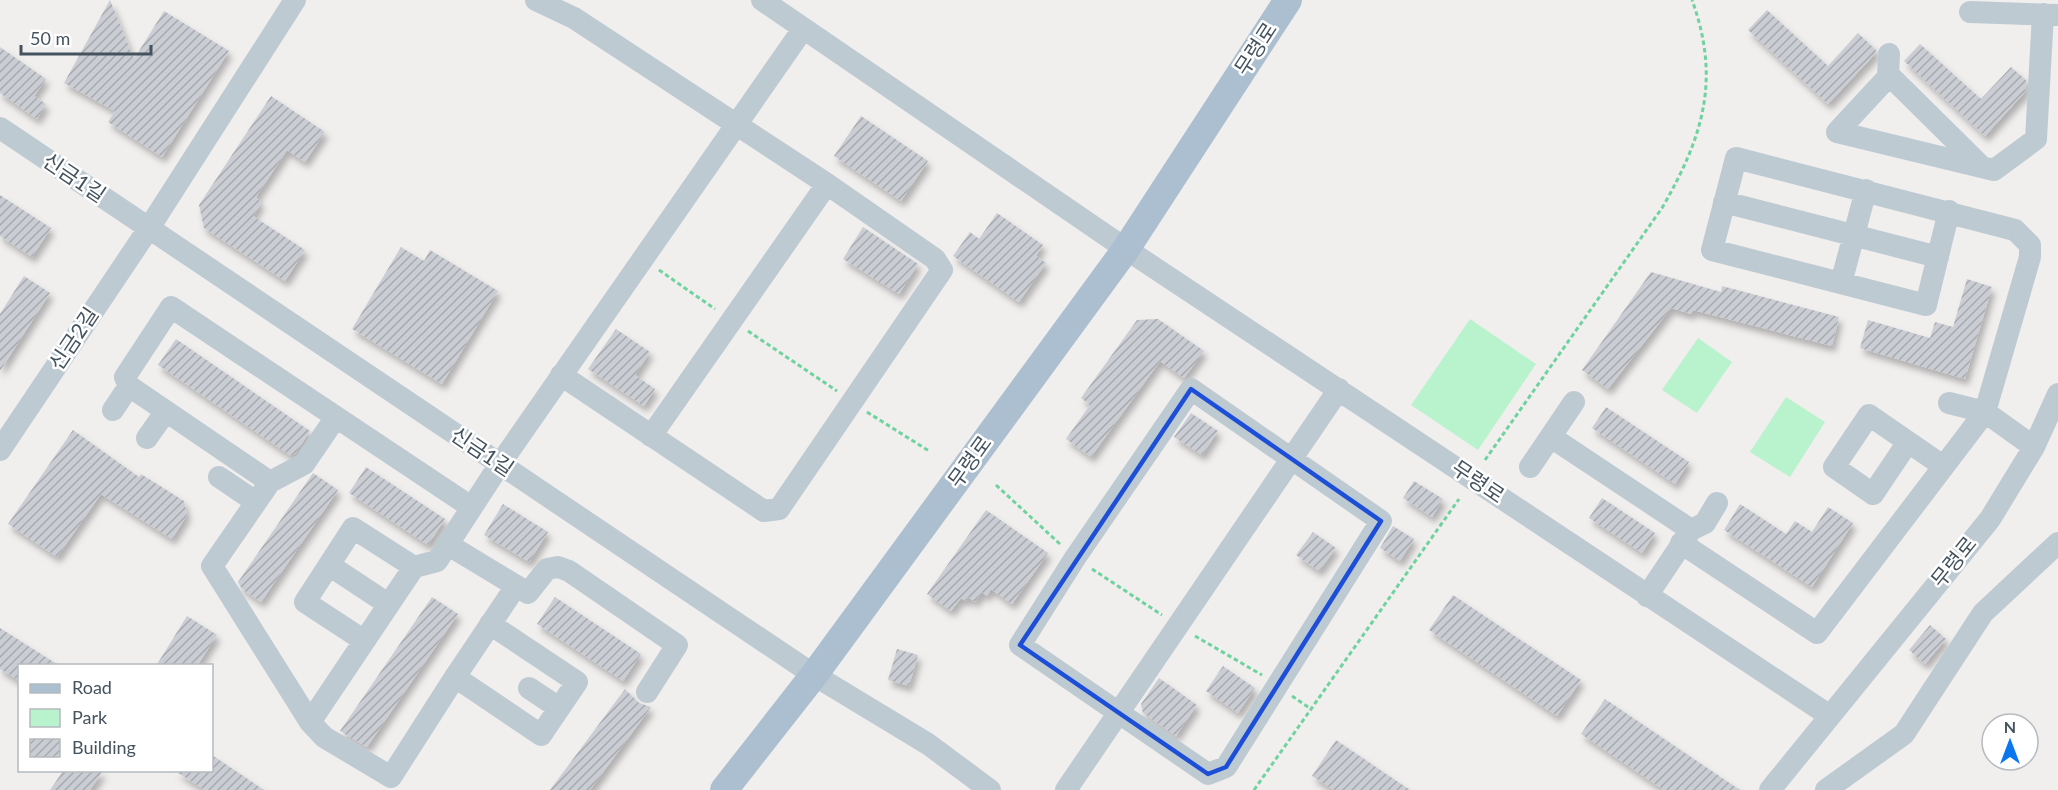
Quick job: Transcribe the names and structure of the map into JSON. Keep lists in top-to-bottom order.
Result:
{
  "streets": {
    "main road": ["무령로"],
    "street": ["신금1길", "신금2길"]
  },
  "crossings": [
    ["무령로", "신금1길"],
    ["신금1길", "신금2길"]
  ],
  "legend": ["Road", "Park", "Building"],
  "scale_bar": "50 m",
  "north": "top"
}
